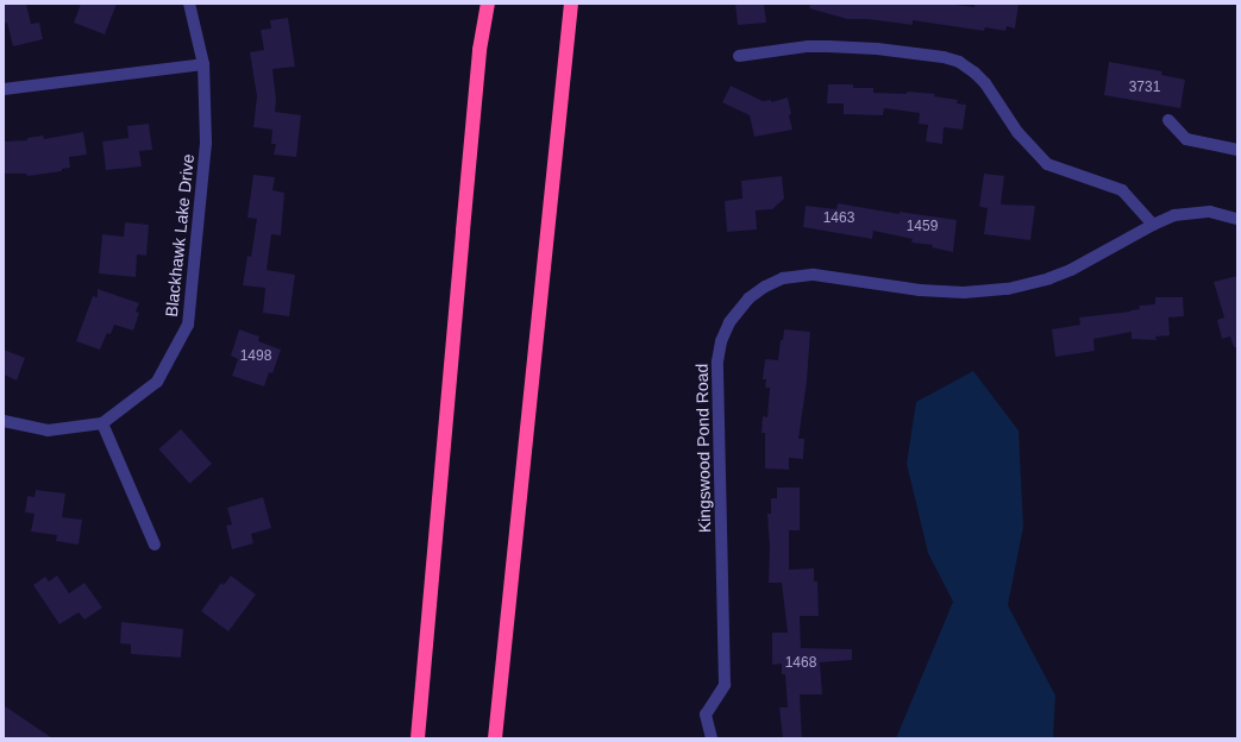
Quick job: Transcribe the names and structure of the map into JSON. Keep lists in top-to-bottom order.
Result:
{
  "streets": {
    "street": ["Blackhawk Lake Drive", "Kingswood Pond Road"]
  },
  "house_numbers": [
    "3731",
    "1463",
    "1459",
    "1498",
    "1468"
  ]
}
